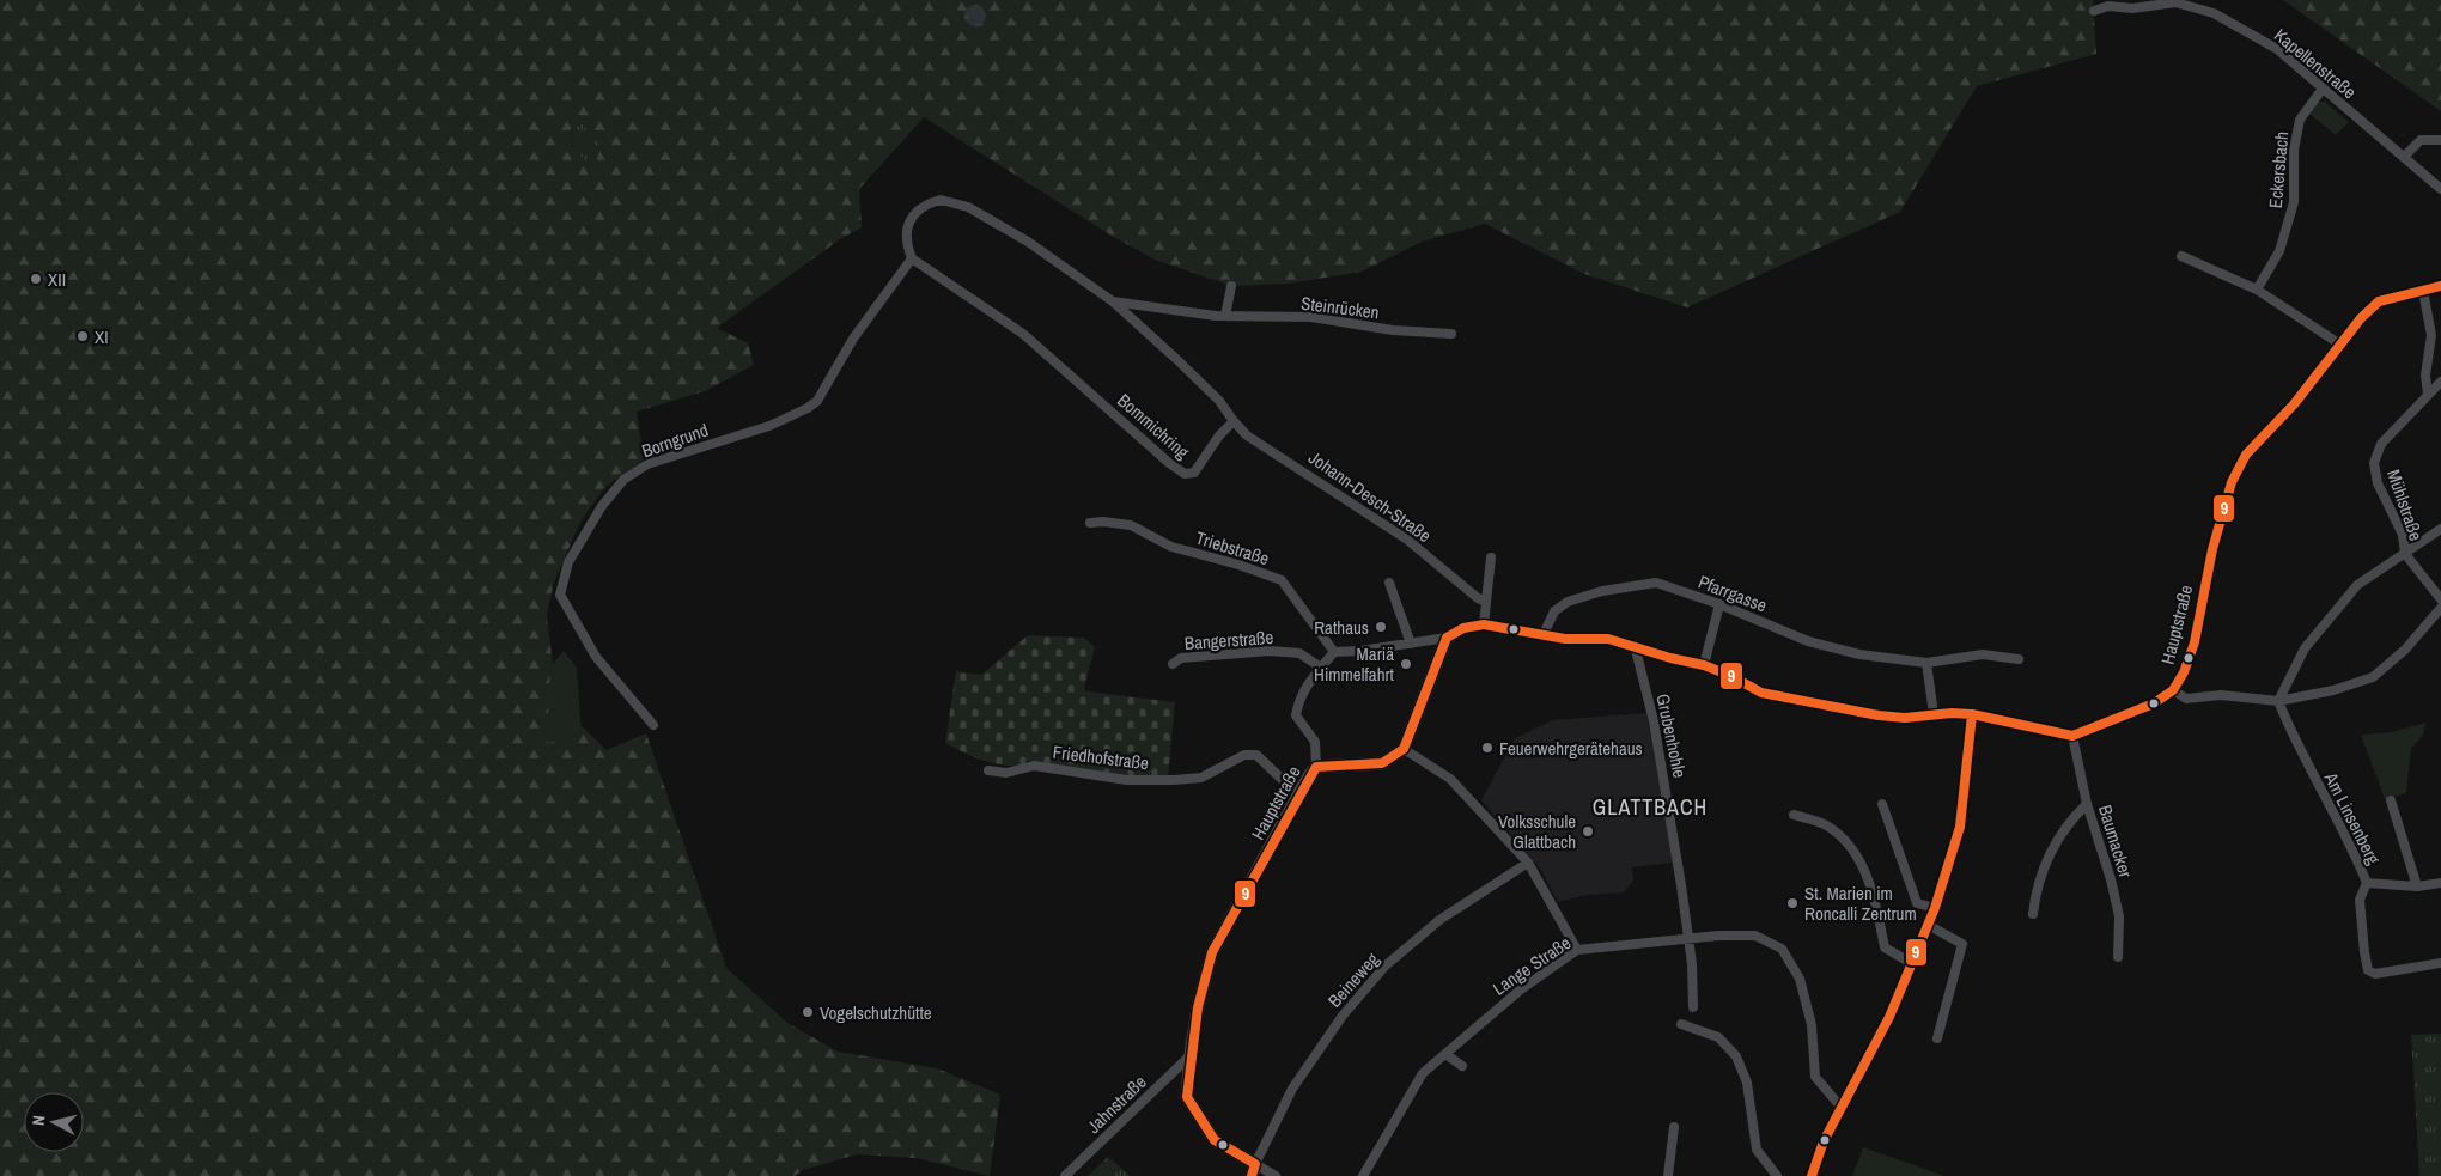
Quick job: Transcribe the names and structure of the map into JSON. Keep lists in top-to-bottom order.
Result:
{
  "streets": {
    "street": [
      "Kapellenstraße",
      "Eckersbach",
      "Steinrücken",
      "Bommichring",
      "Borngrund",
      "Johann-Desch-Straße",
      "Mühlstraße",
      "Triebstraße",
      "Pfarrgasse",
      "Hauptstraße",
      "Bangerstraße",
      "Grubenhohle",
      "Friedhofstraße",
      "Am Linsenberg",
      "Baumacker",
      "Lange Straße",
      "Beineweg",
      "Jahnstraße"
    ]
  },
  "crossings": [
    ["Kapellenstraße", "Eckersbach"],
    ["Bommichring", "Borngrund"],
    ["Bommichring", "Johann-Desch-Straße"],
    ["Mühlstraße", "Am Linsenberg"],
    ["Hauptstraße", "Friedhofstraße"],
    ["Hauptstraße", "Baumacker"],
    ["Hauptstraße", "Beineweg"],
    ["Hauptstraße", "Jahnstraße"],
    ["Grubenhohle", "Lange Straße"]
  ],
  "districts": ["GLATTBACH"],
  "places": [
    "XII",
    "XI",
    "Rathaus",
    "Mariä Himmelfahrt",
    "Feuerwehrgerätehaus",
    "Volksschule Glattbach",
    "St. Marien im Roncalli Zentrum",
    "Vogelschutzhütte"
  ],
  "lines": ["transit line 9"],
  "north": "left"
}
